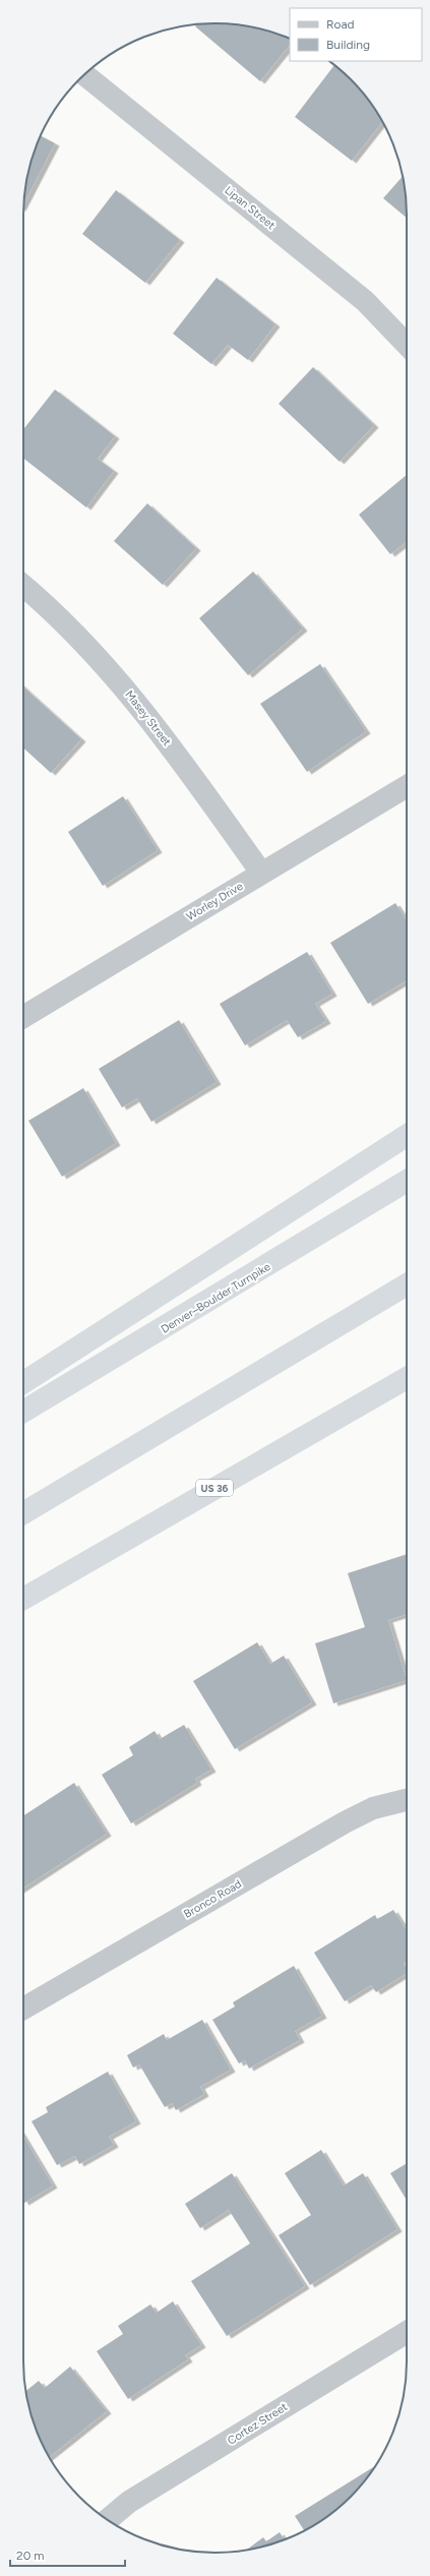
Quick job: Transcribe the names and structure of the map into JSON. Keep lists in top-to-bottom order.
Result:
{
  "streets": {
    "highway": ["Denver–Boulder Turnpike", "US 36"],
    "street": [
      "Lipan Street",
      "Masey Street",
      "Worley Drive",
      "Bronco Road",
      "Cortez Street"
    ]
  },
  "crossings": [
    ["Masey Street", "Worley Drive"]
  ],
  "legend": ["Road", "Building"],
  "scale_bar": "20 m"
}
